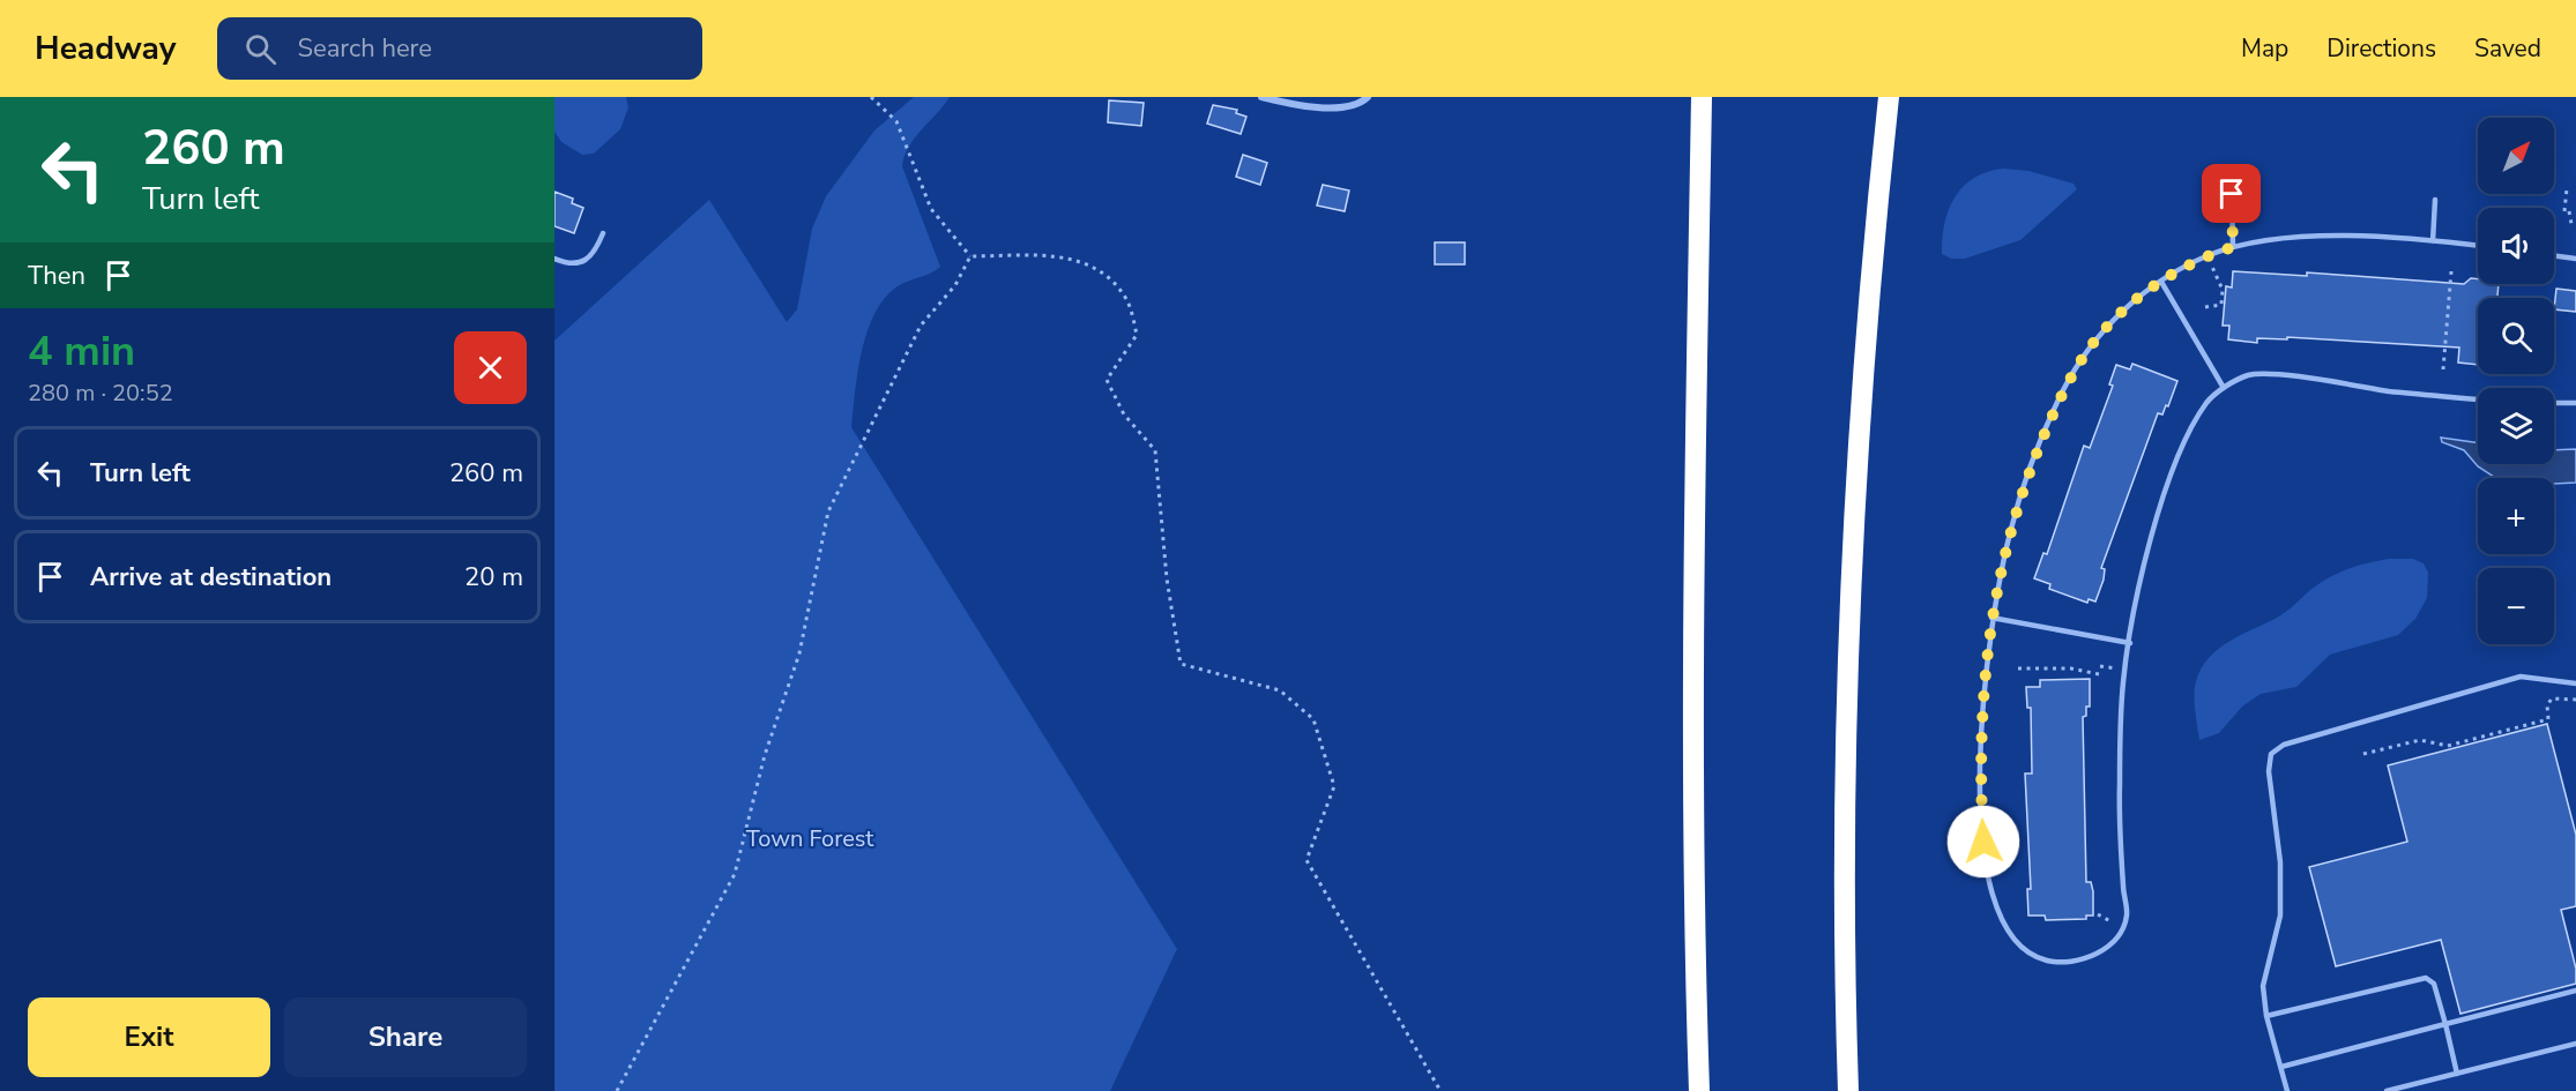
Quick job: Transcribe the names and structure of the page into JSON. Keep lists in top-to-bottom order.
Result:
{
  "parks": ["Town Forest"],
  "north": "top right",
  "page": {
    "header": "Headway",
    "search": "Search here",
    "nav": ["Map", "Directions", "Saved"],
    "turn": ["260 m", "Turn left"],
    "map_buttons": ["+", "−"],
    "then": "Then",
    "heading": ["4 min", "280 m · 20:52"],
    "list": [
      {
        "name": "Turn left",
        "value": "260 m"
      },
      {
        "name": "Arrive at destination",
        "value": "20 m"
      }
    ],
    "buttons": ["Exit", "Share"]
  }
}
